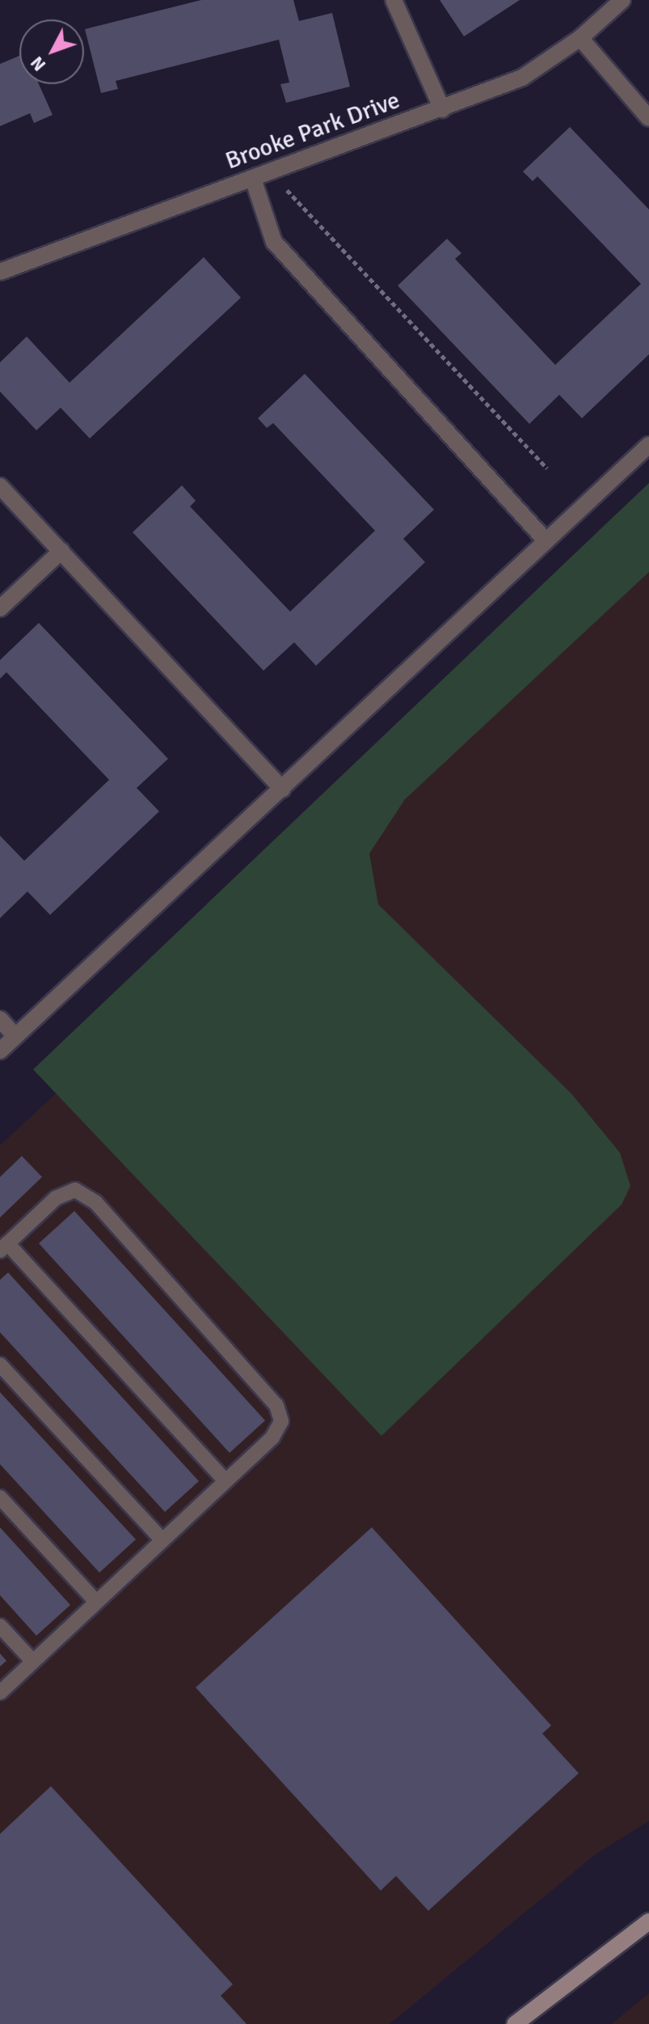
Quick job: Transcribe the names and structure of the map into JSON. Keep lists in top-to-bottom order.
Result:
{
  "streets": {
    "street": ["Brooke Park Drive"]
  },
  "north": "bottom left"
}
